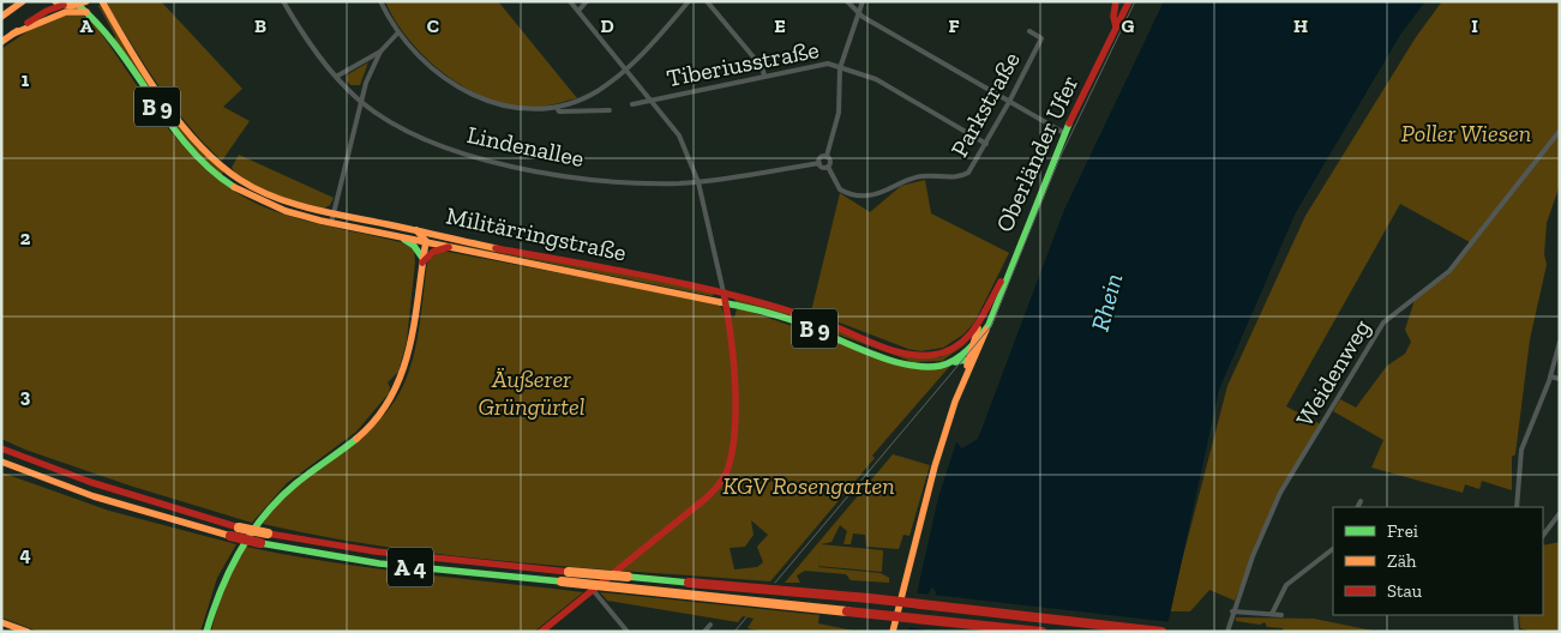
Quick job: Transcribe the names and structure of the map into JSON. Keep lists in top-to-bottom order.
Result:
{
  "streets": {
    "main road": [
      "B 9",
      "Oberländer Ufer",
      "Militärringstraße",
      "A 4"
    ],
    "street": [
      "Tiberiusstraße",
      "Parkstraße",
      "Lindenallee",
      "Weidenweg"
    ]
  },
  "crossings": [
    ["Tiberiusstraße", "Parkstraße"],
    ["Parkstraße", "Lindenallee"],
    ["B 9", "Oberländer Ufer"],
    ["B 9", "Militärringstraße"],
    ["Oberländer Ufer", "Militärringstraße"]
  ],
  "water": ["Rhein"],
  "parks": ["Poller Wiesen", "Äußerer Grüngürtel", "KGV Rosengarten"],
  "legend": ["Frei", "Zäh", "Stau"],
  "grid": {
    "columns": [
      "A",
      "B",
      "C",
      "D",
      "E",
      "F",
      "G",
      "H",
      "I"
    ],
    "rows": [
      "1",
      "2",
      "3",
      "4"
    ]
  }
}
